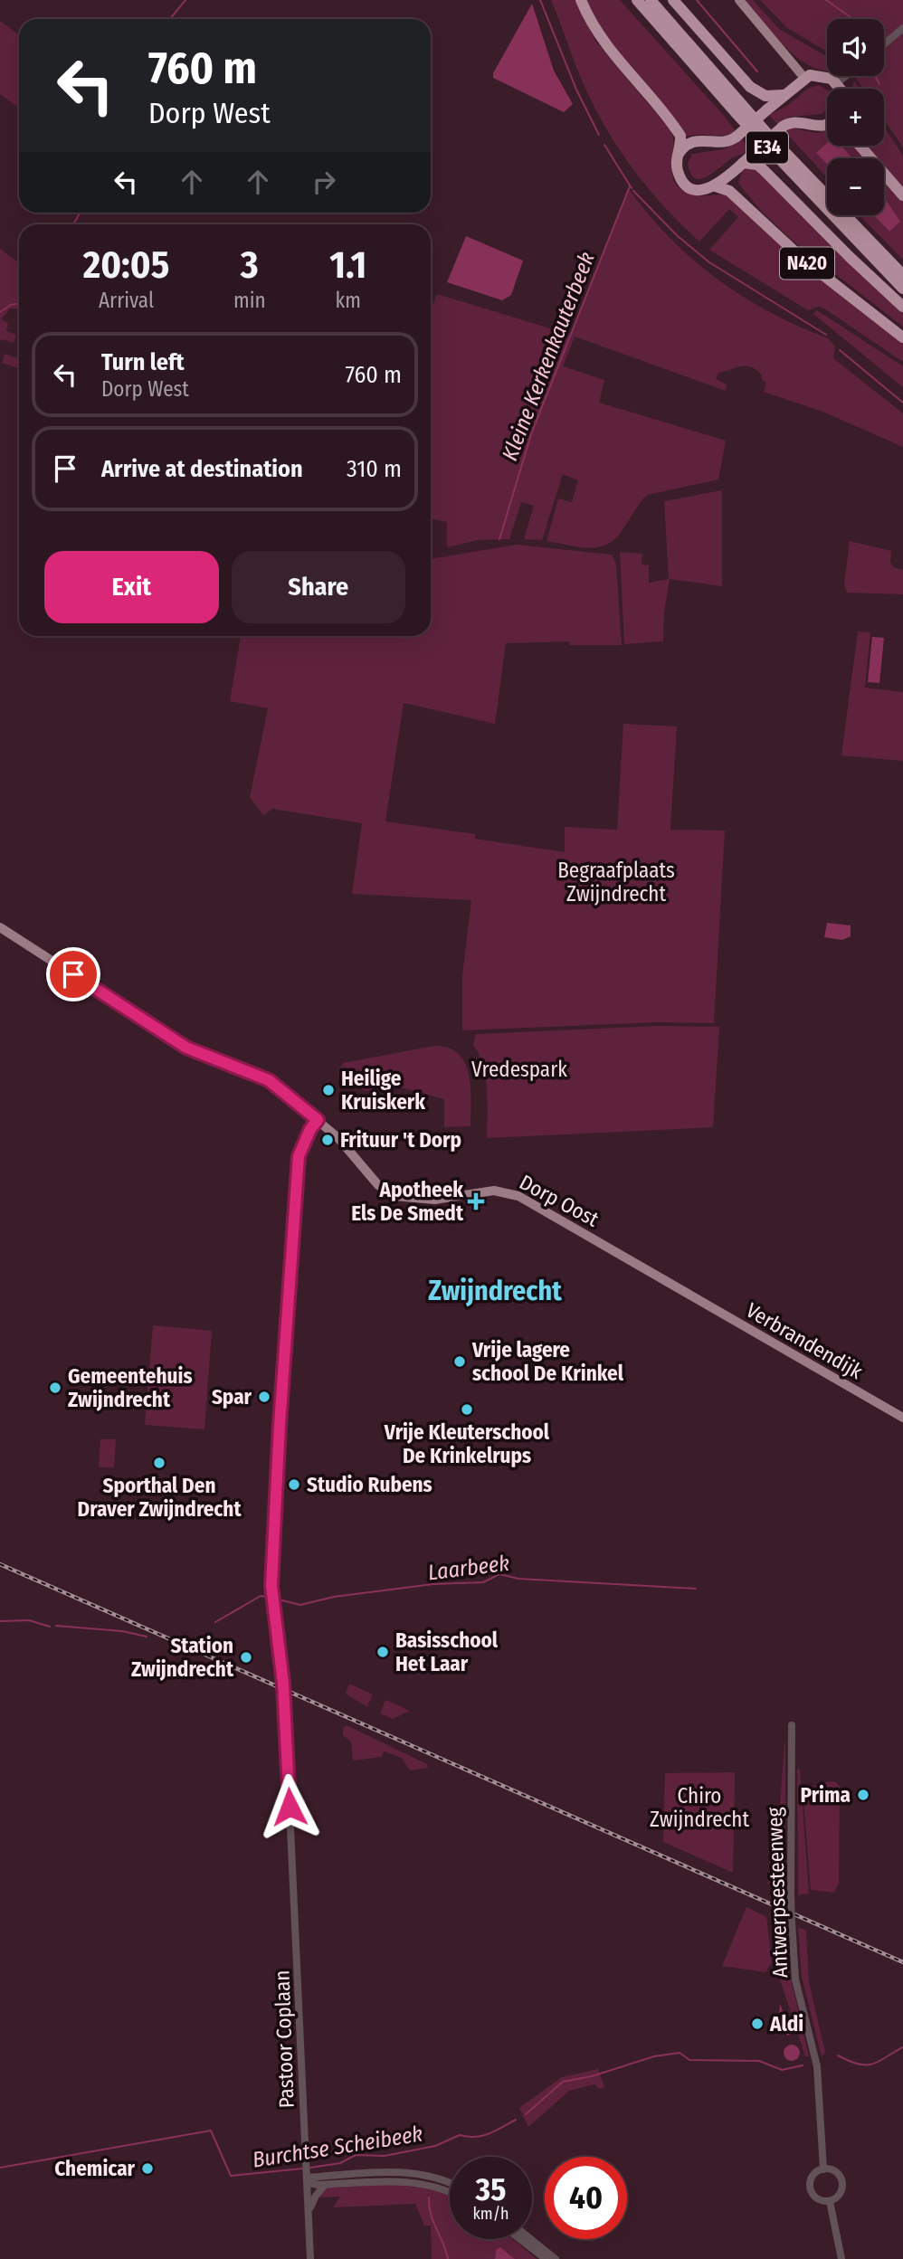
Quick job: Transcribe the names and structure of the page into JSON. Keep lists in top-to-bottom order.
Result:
{
  "streets": {
    "highway": ["E34", "N420"],
    "main road": ["Dorp Oost", "Verbrandendijk"],
    "street": ["Antwerpsesteenweg", "Pastoor Coplaan"]
  },
  "crossings": [
    ["Dorp Oost", "Verbrandendijk"],
    ["Dorp Oost", "Pastoor Coplaan"]
  ],
  "districts": ["Zwijndrecht"],
  "water": ["Kleine Kerkenkauterbeek", "Laarbeek", "Burchtse Scheibeek"],
  "parks": ["Begraafplaats Zwijndrecht", "Vredespark", "Chiro Zwijndrecht"],
  "places": {
    "other": [
      "Heilige Kruiskerk",
      "Frituur 't Dorp",
      "Vrije lagere school De Krinkel",
      "Gemeentehuis Zwijndrecht",
      "Spar",
      "Vrije Kleuterschool De Krinkelrups",
      "Sporthal Den Draver Zwijndrecht",
      "Studio Rubens",
      "Basisschool Het Laar",
      "Station Zwijndrecht",
      "Prima",
      "Aldi",
      "Chemicar"
    ],
    "health": ["Apotheek Els De Smedt"]
  },
  "page": {
    "map_buttons": ["+", "−"],
    "turn": ["760 m", "Dorp West"],
    "eta": [
      "20:05",
      "Arrival",
      "3",
      "min",
      "1.1",
      "km"
    ],
    "list": [
      {
        "name": "Turn left",
        "note": "Dorp West",
        "value": "760 m"
      },
      {
        "name": "Arrive at destination",
        "value": "310 m"
      }
    ],
    "buttons": ["Exit", "Share"],
    "speed": "35 km/h",
    "limit": "40"
  }
}
